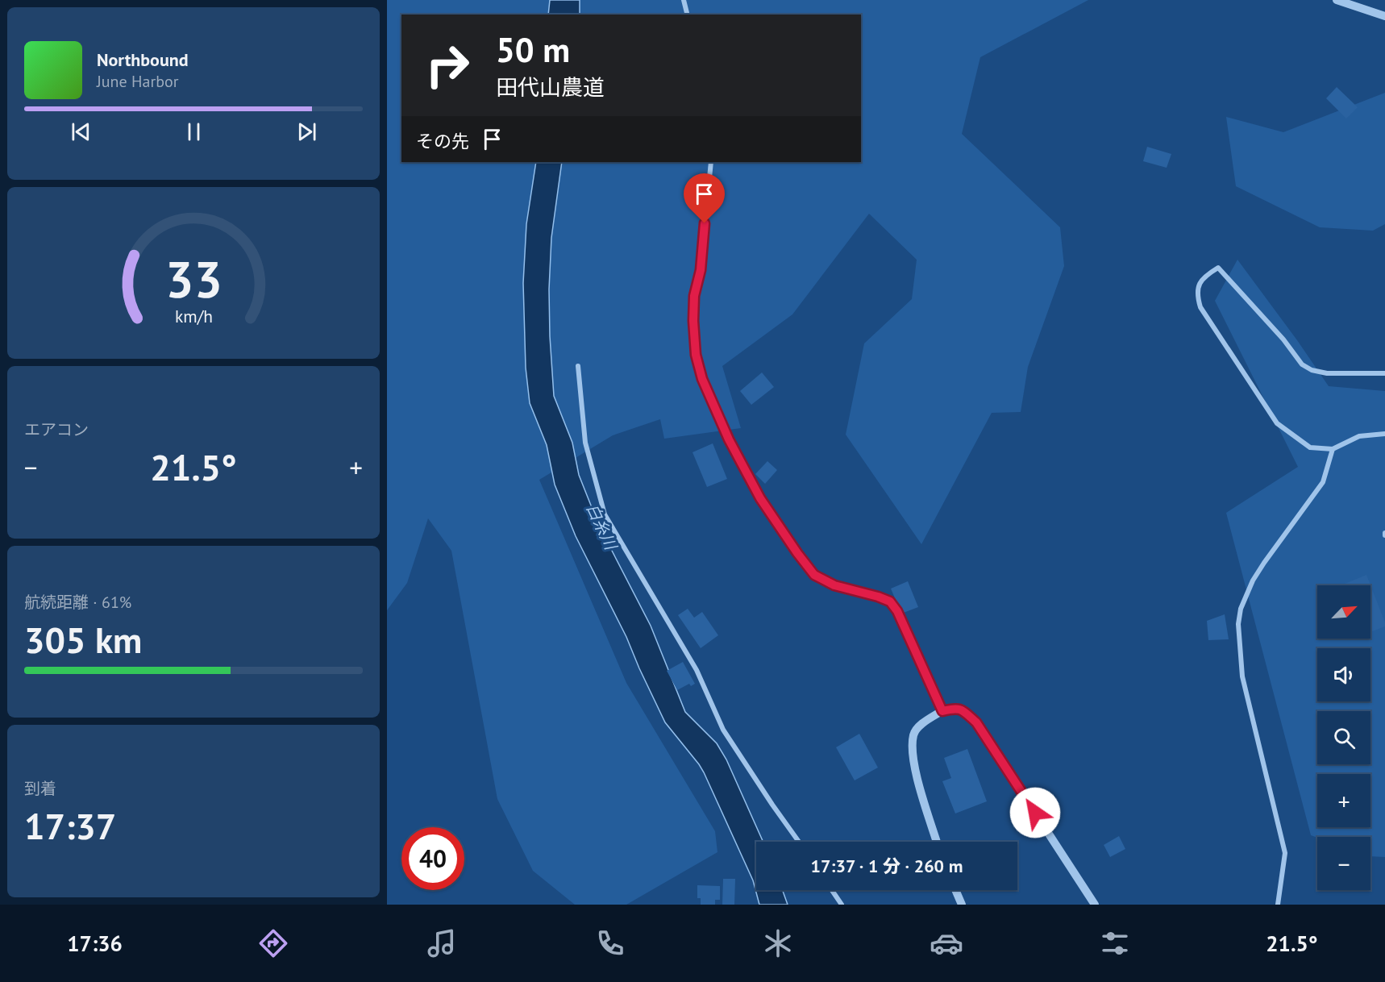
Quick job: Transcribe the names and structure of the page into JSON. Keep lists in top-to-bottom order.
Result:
{
  "water": ["白糸川"],
  "north": "top right",
  "page": {
    "turn": ["50 m", "田代山農道"],
    "song": ["Northbound", "June Harbor"],
    "then": "その先",
    "tile": [
      "エアコン",
      ["航続距離 · 61%", "305 km"],
      ["到着", "17:37"]
    ],
    "heat": ["−", "21.5°", "+"],
    "map_buttons": ["+", "−"],
    "limit": "40",
    "trip": "17:37 · 1 分 · 260 m",
    "tabs": ["17:36", "21.5°"],
    "gauge": ["33", "km/h"]
  }
}
